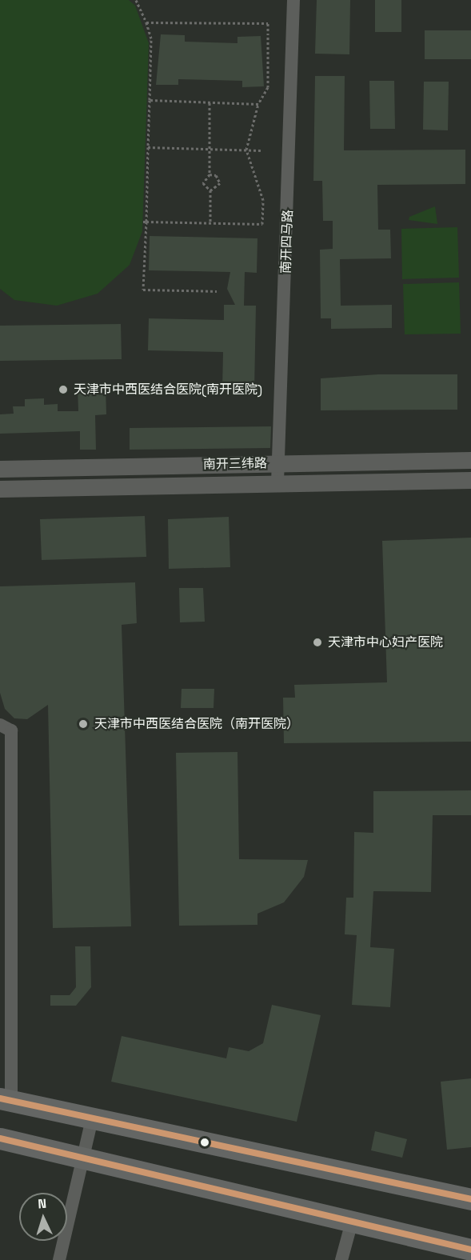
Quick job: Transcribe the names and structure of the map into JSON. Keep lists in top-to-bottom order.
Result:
{
  "streets": {
    "street": ["南开四马路", "南开三纬路"]
  },
  "crossings": [
    ["南开四马路", "南开三纬路"]
  ],
  "places": ["天津市中西医结合医院(南开医院)", "天津市中心妇产医院", "天津市中西医结合医院（南开医院）"],
  "north": "top"
}
